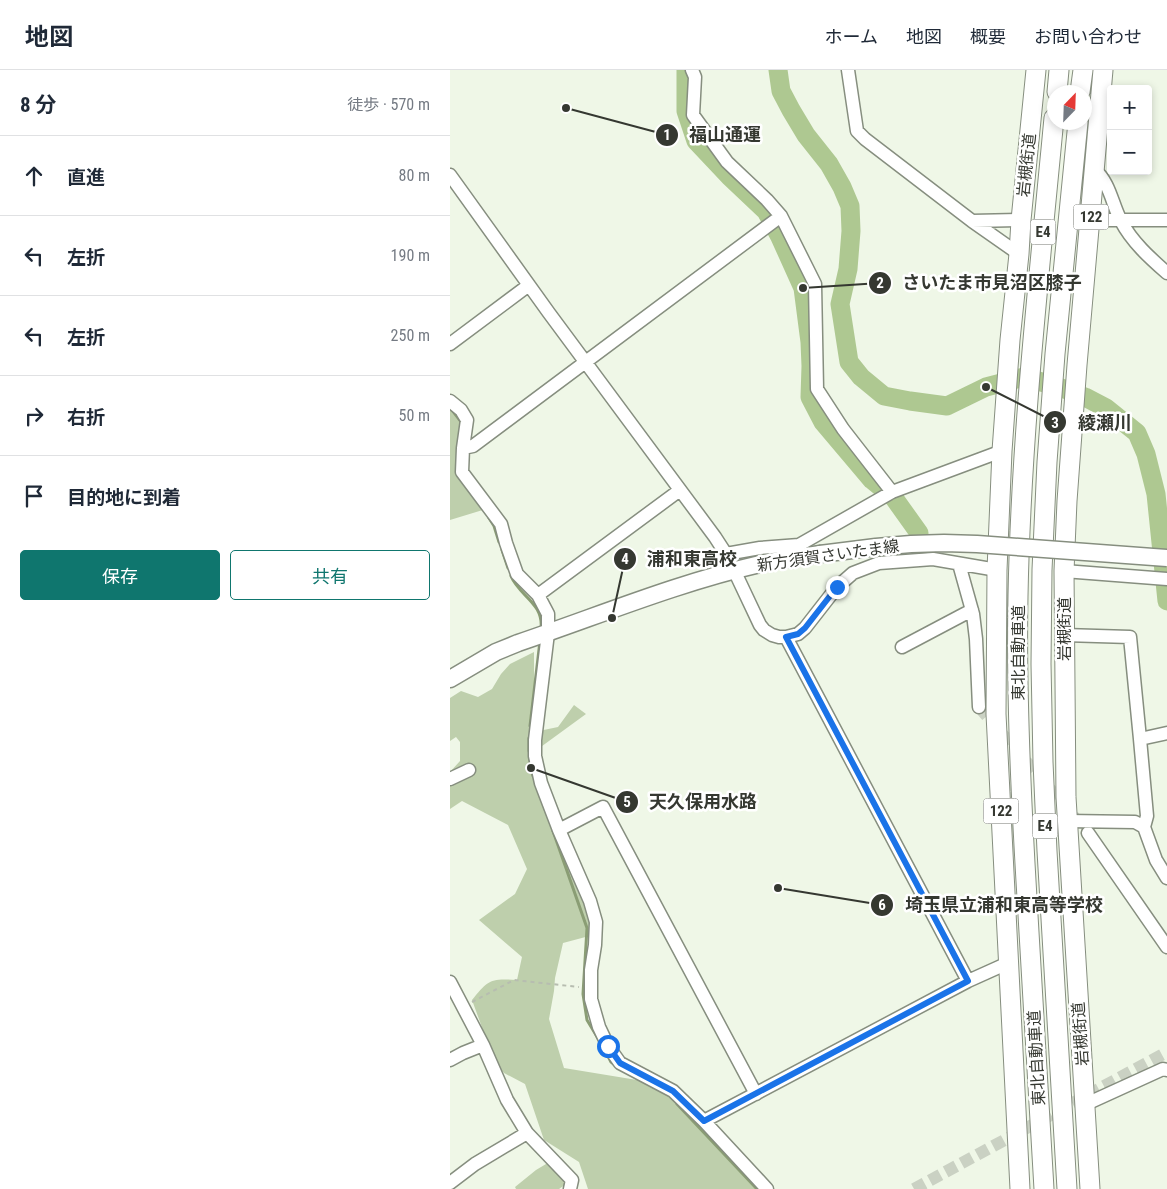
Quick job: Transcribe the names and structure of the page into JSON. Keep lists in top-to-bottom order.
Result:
{
  "streets": {
    "highway": [
      "岩槻街道",
      "122",
      "E4",
      "東北自動車道"
    ],
    "main road": ["新方須賀さいたま線"]
  },
  "places": [
    "福山通運",
    "さいたま市見沼区膝子",
    "綾瀬川",
    "浦和東高校",
    "天久保用水路",
    "埼玉県立浦和東高等学校"
  ],
  "north": "top right",
  "page": {
    "header": "地図",
    "nav": [
      "ホーム",
      "地図",
      "概要",
      "お問い合わせ"
    ],
    "heading": ["8 分", "徒歩 · 570 m"],
    "map_buttons": ["+", "−"],
    "list": [
      ["直進", "80 m"],
      ["左折", "190 m"],
      ["左折", "250 m"],
      ["右折", "50 m"],
      "目的地に到着"
    ],
    "buttons": ["保存", "共有"]
  }
}
